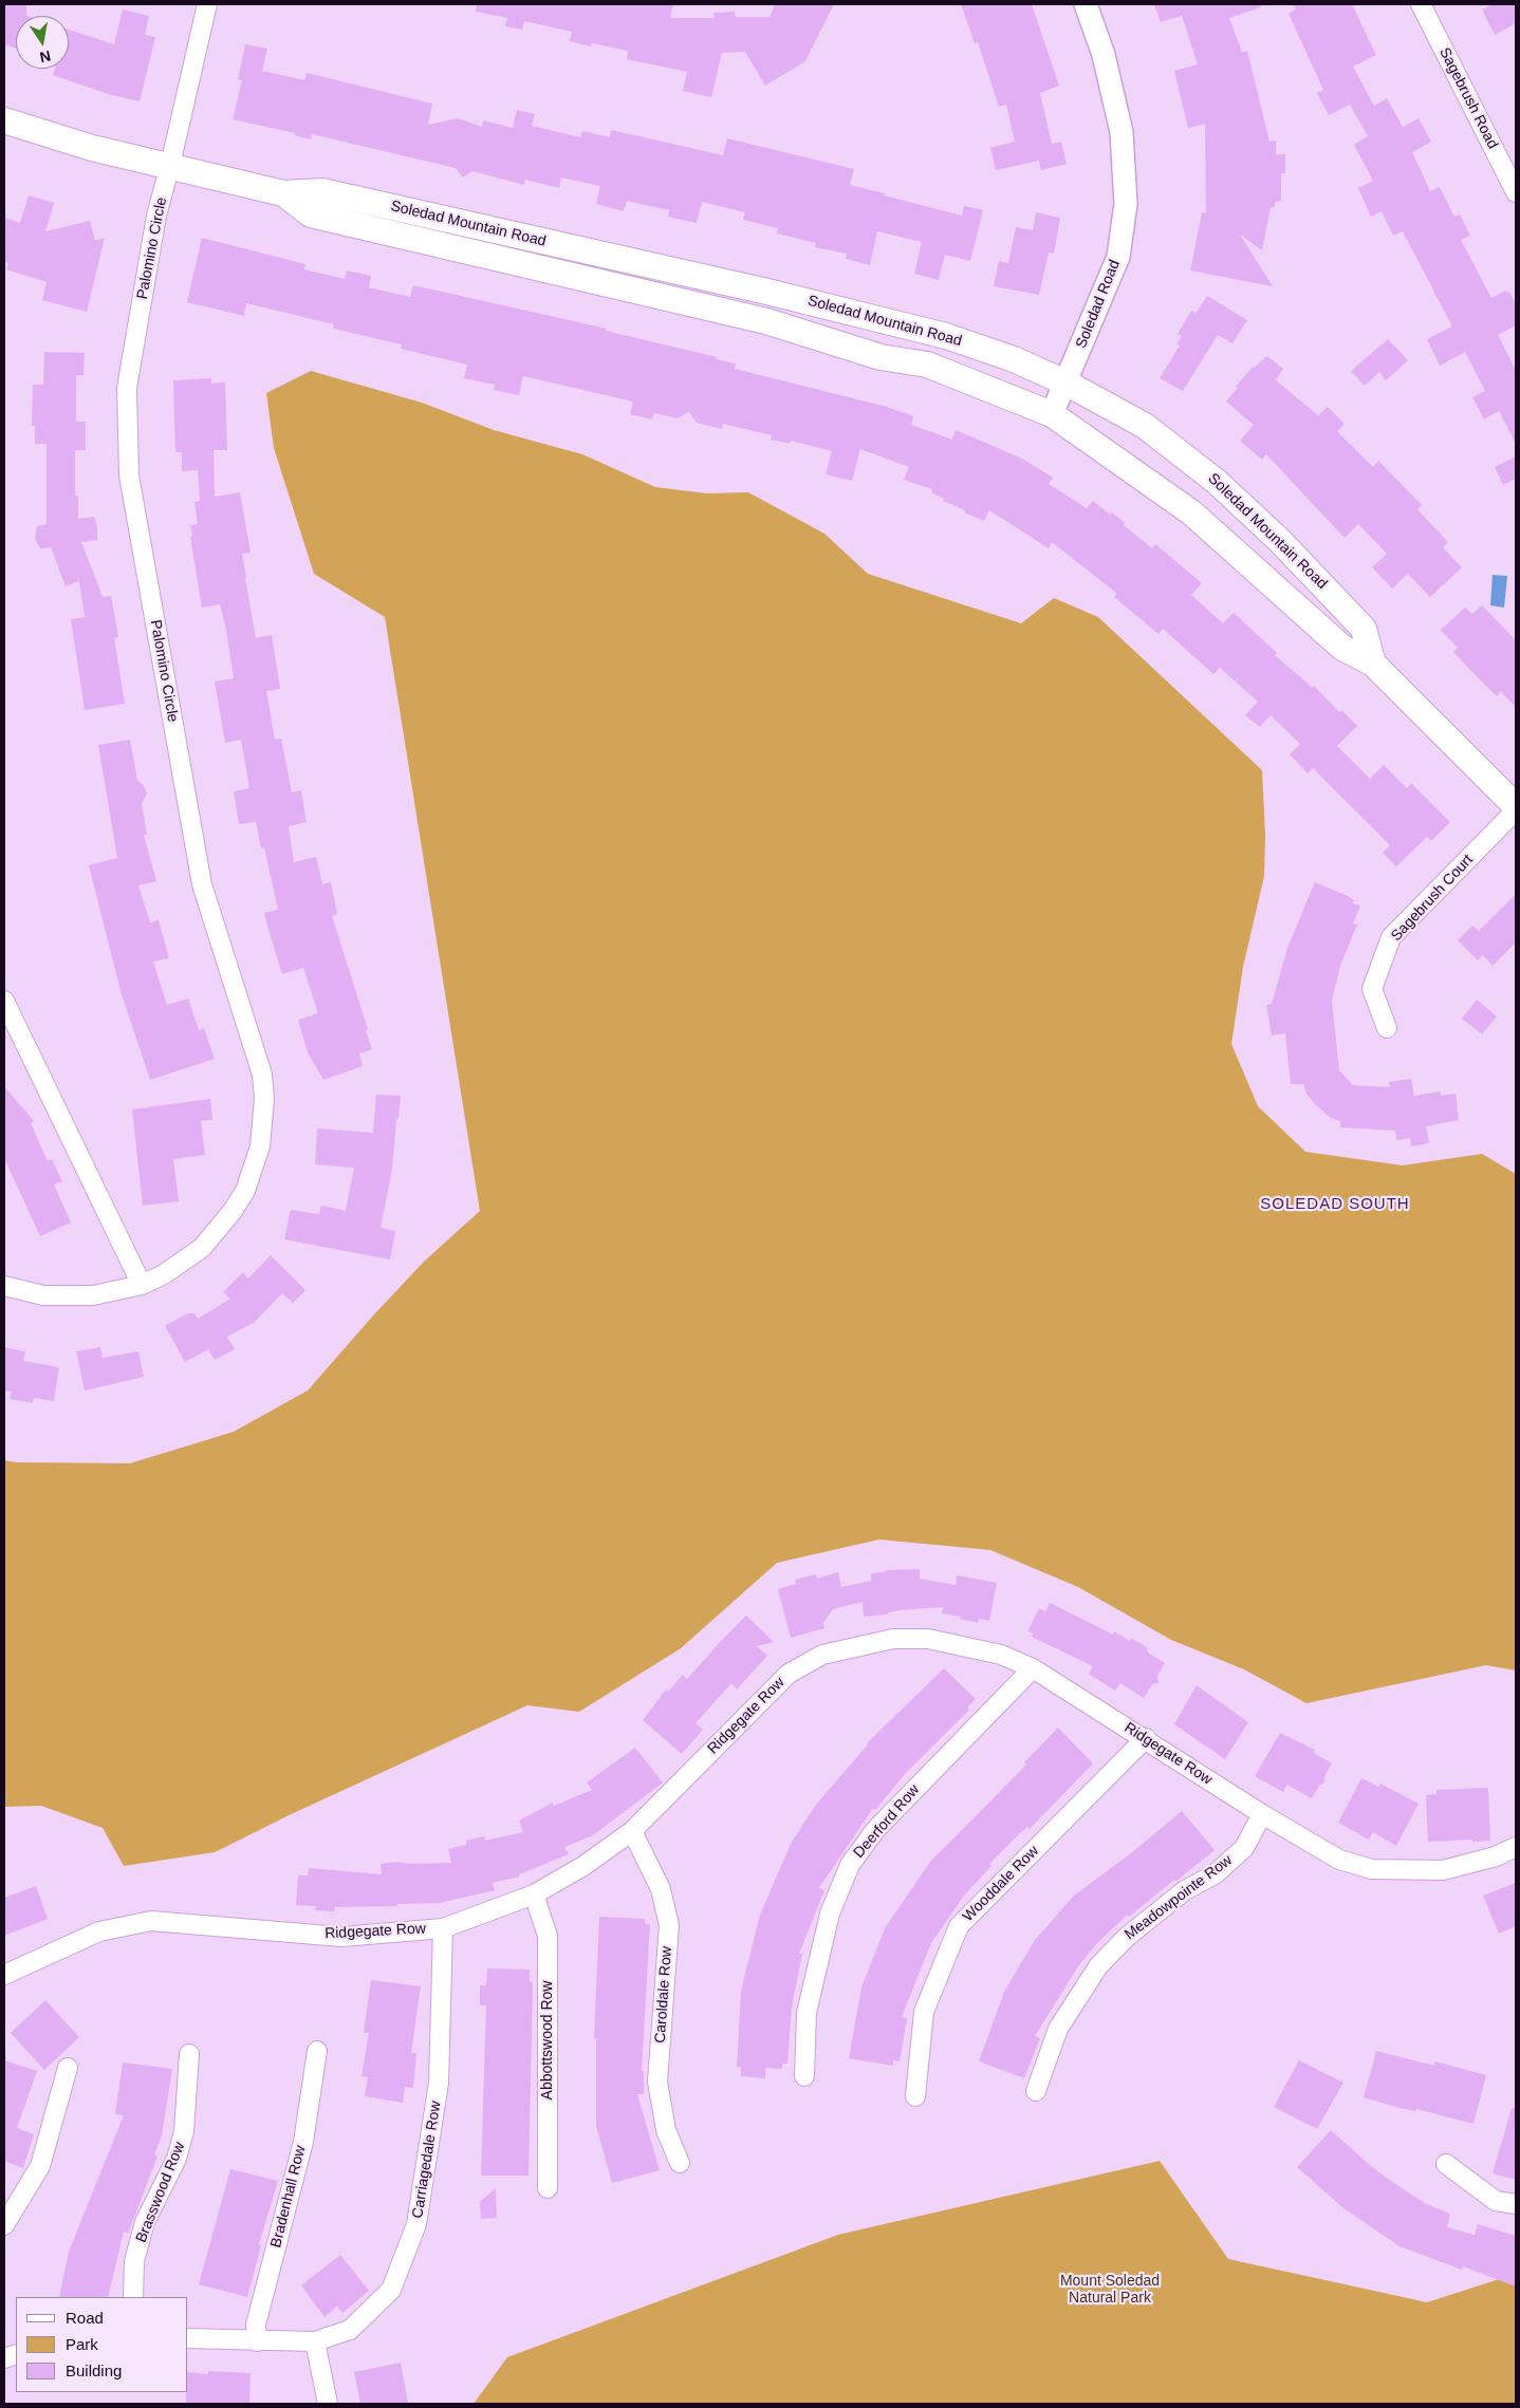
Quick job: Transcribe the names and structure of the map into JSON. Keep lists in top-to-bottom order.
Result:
{
  "streets": {
    "main road": ["Soledad Mountain Road"],
    "street": [
      "Sagebrush Road",
      "Palomino Circle",
      "Soledad Road",
      "Sagebrush Court",
      "Ridgegate Row",
      "Deerford Row",
      "Wooddale Row",
      "Meadowpointe Row",
      "Caroldale Row",
      "Abbottswood Row",
      "Carriagedale Row",
      "Brasswood Row",
      "Bradenhall Row"
    ]
  },
  "crossings": [
    ["Soledad Mountain Road", "Palomino Circle"],
    ["Soledad Mountain Road", "Soledad Road"],
    ["Ridgegate Row", "Deerford Row"],
    ["Ridgegate Row", "Wooddale Row"],
    ["Ridgegate Row", "Meadowpointe Row"],
    ["Ridgegate Row", "Caroldale Row"],
    ["Ridgegate Row", "Abbottswood Row"],
    ["Ridgegate Row", "Carriagedale Row"],
    ["Carriagedale Row", "Bradenhall Row"]
  ],
  "districts": ["SOLEDAD SOUTH"],
  "parks": ["Mount Soledad Natural Park"],
  "legend": ["Road", "Park", "Building"],
  "north": "bottom"
}
